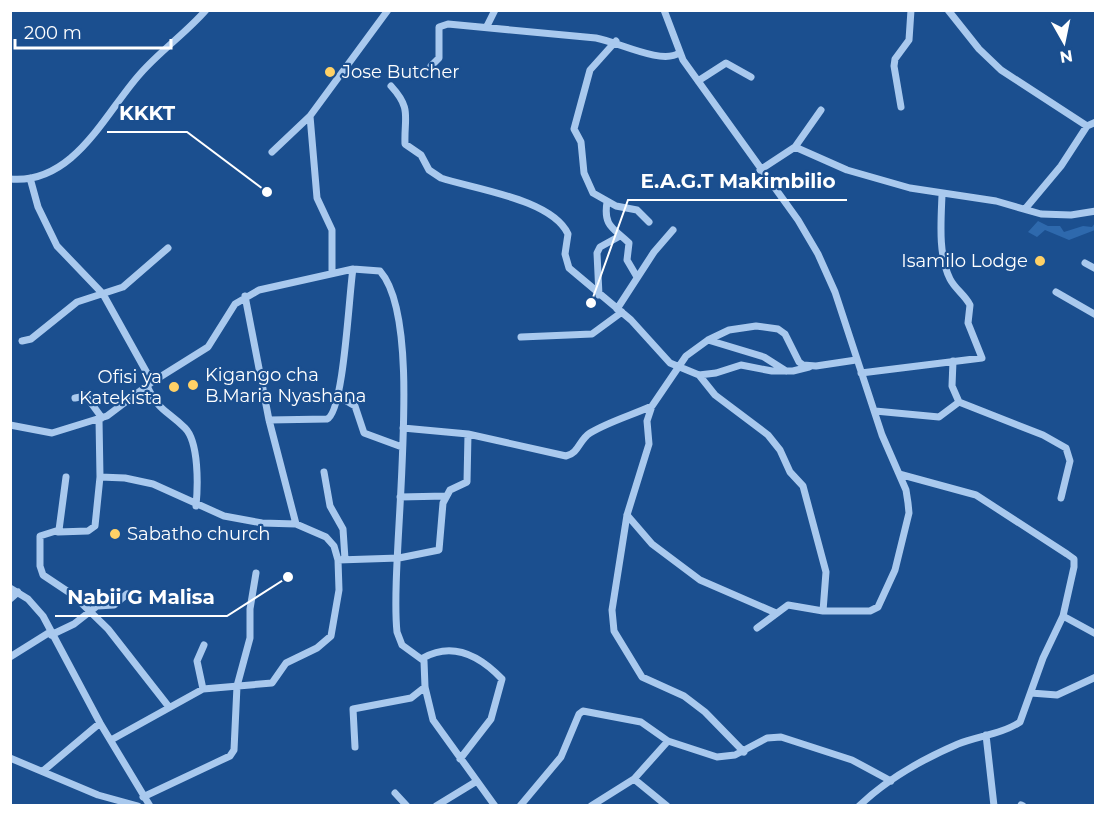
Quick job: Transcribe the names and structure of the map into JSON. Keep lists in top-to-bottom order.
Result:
{
  "places": [
    "Jose Butcher",
    "KKKT",
    "Isamilo Lodge",
    "E.A.G.T Makimbilio",
    "Kigango cha B.Maria Nyashana",
    "Ofisi ya Katekista",
    "Sabatho church",
    "Nabii G Malisa"
  ],
  "scale_bar": "200 m",
  "north": "bottom"
}
